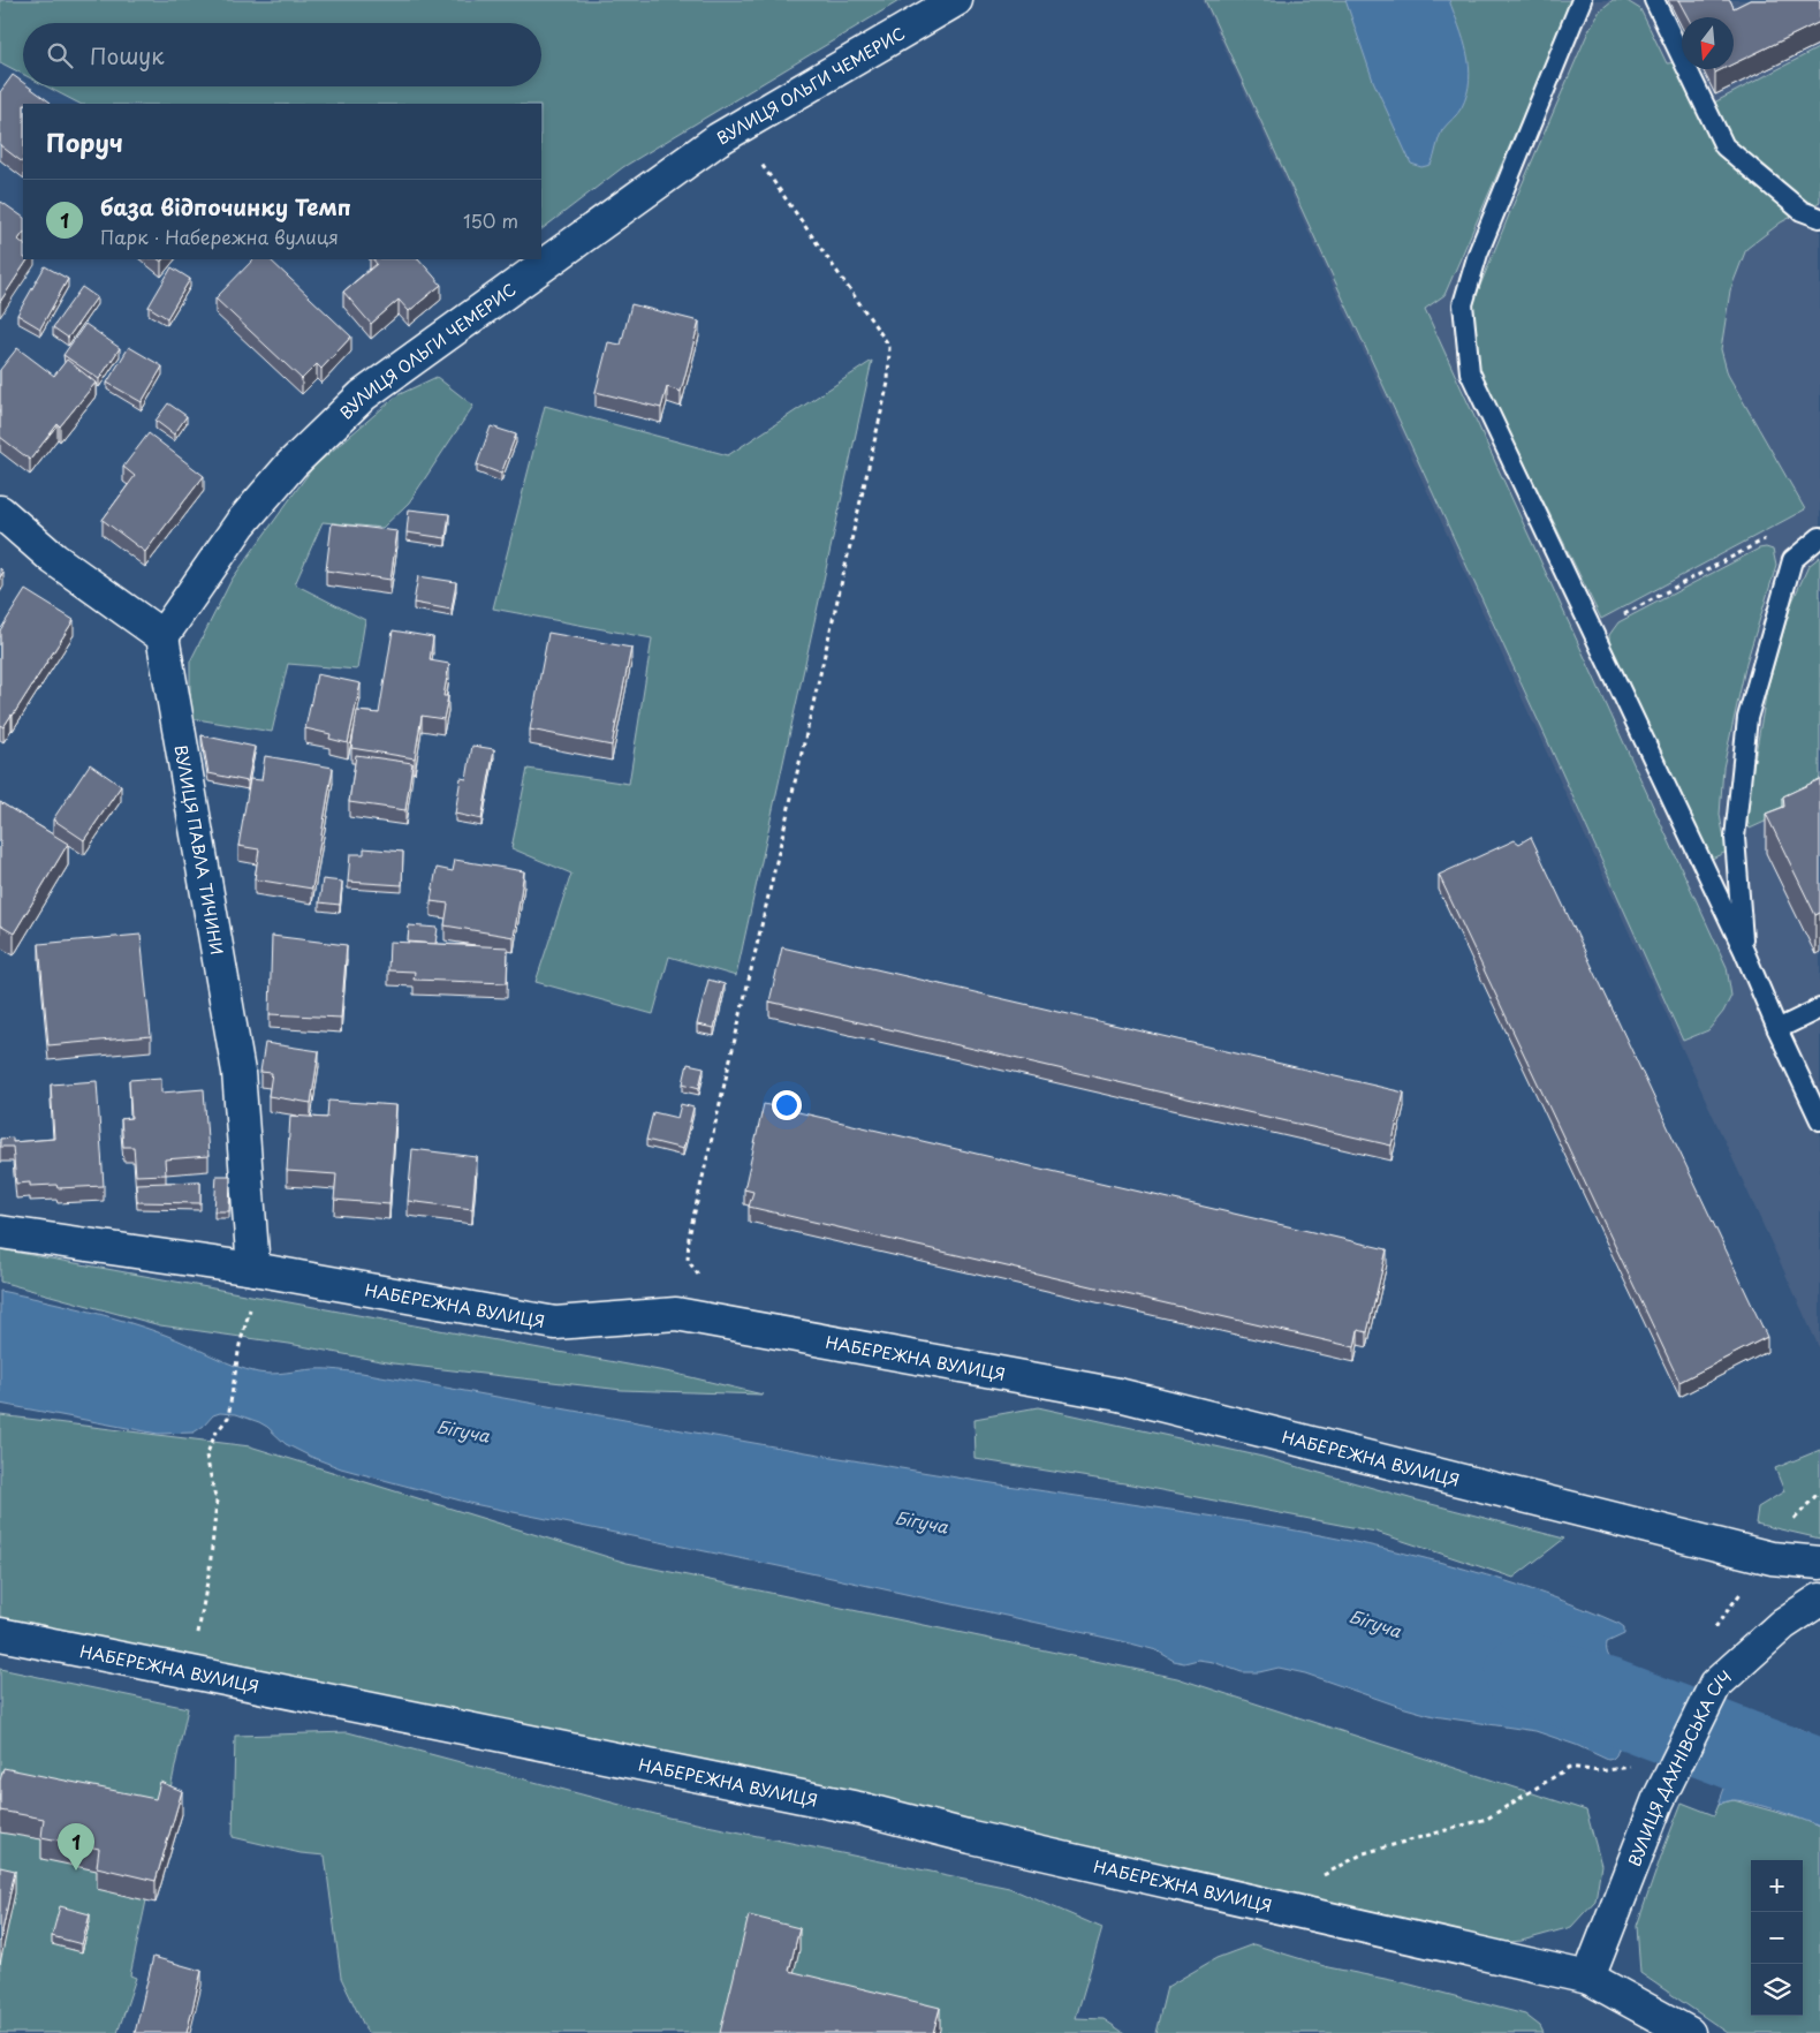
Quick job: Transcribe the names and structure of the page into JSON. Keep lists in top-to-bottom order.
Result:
{
  "streets": {
    "street": [
      "ВУЛИЦЯ ОЛЬГИ ЧЕМЕРИС",
      "ВУЛИЦЯ ПАВЛА ТИЧИНИ",
      "НАБЕРЕЖНА ВУЛИЦЯ",
      "ВУЛИЦЯ ДАХНІВСЬКА СІЧ"
    ]
  },
  "crossings": [
    ["ВУЛИЦЯ ОЛЬГИ ЧЕМЕРИС", "ВУЛИЦЯ ПАВЛА ТИЧИНИ"],
    ["ВУЛИЦЯ ПАВЛА ТИЧИНИ", "НАБЕРЕЖНА ВУЛИЦЯ"],
    ["НАБЕРЕЖНА ВУЛИЦЯ", "ВУЛИЦЯ ДАХНІВСЬКА СІЧ"]
  ],
  "water": ["Бігуча"],
  "north": "bottom",
  "page": {
    "search": "Пошук",
    "heading": "Поруч",
    "list": [
      {
        "mark": "1",
        "name": "база відпочинку Темп",
        "note": "Парк · Набережна вулиця",
        "value": "150 m"
      }
    ],
    "pins": "1",
    "map_buttons": ["+", "−"]
  }
}
